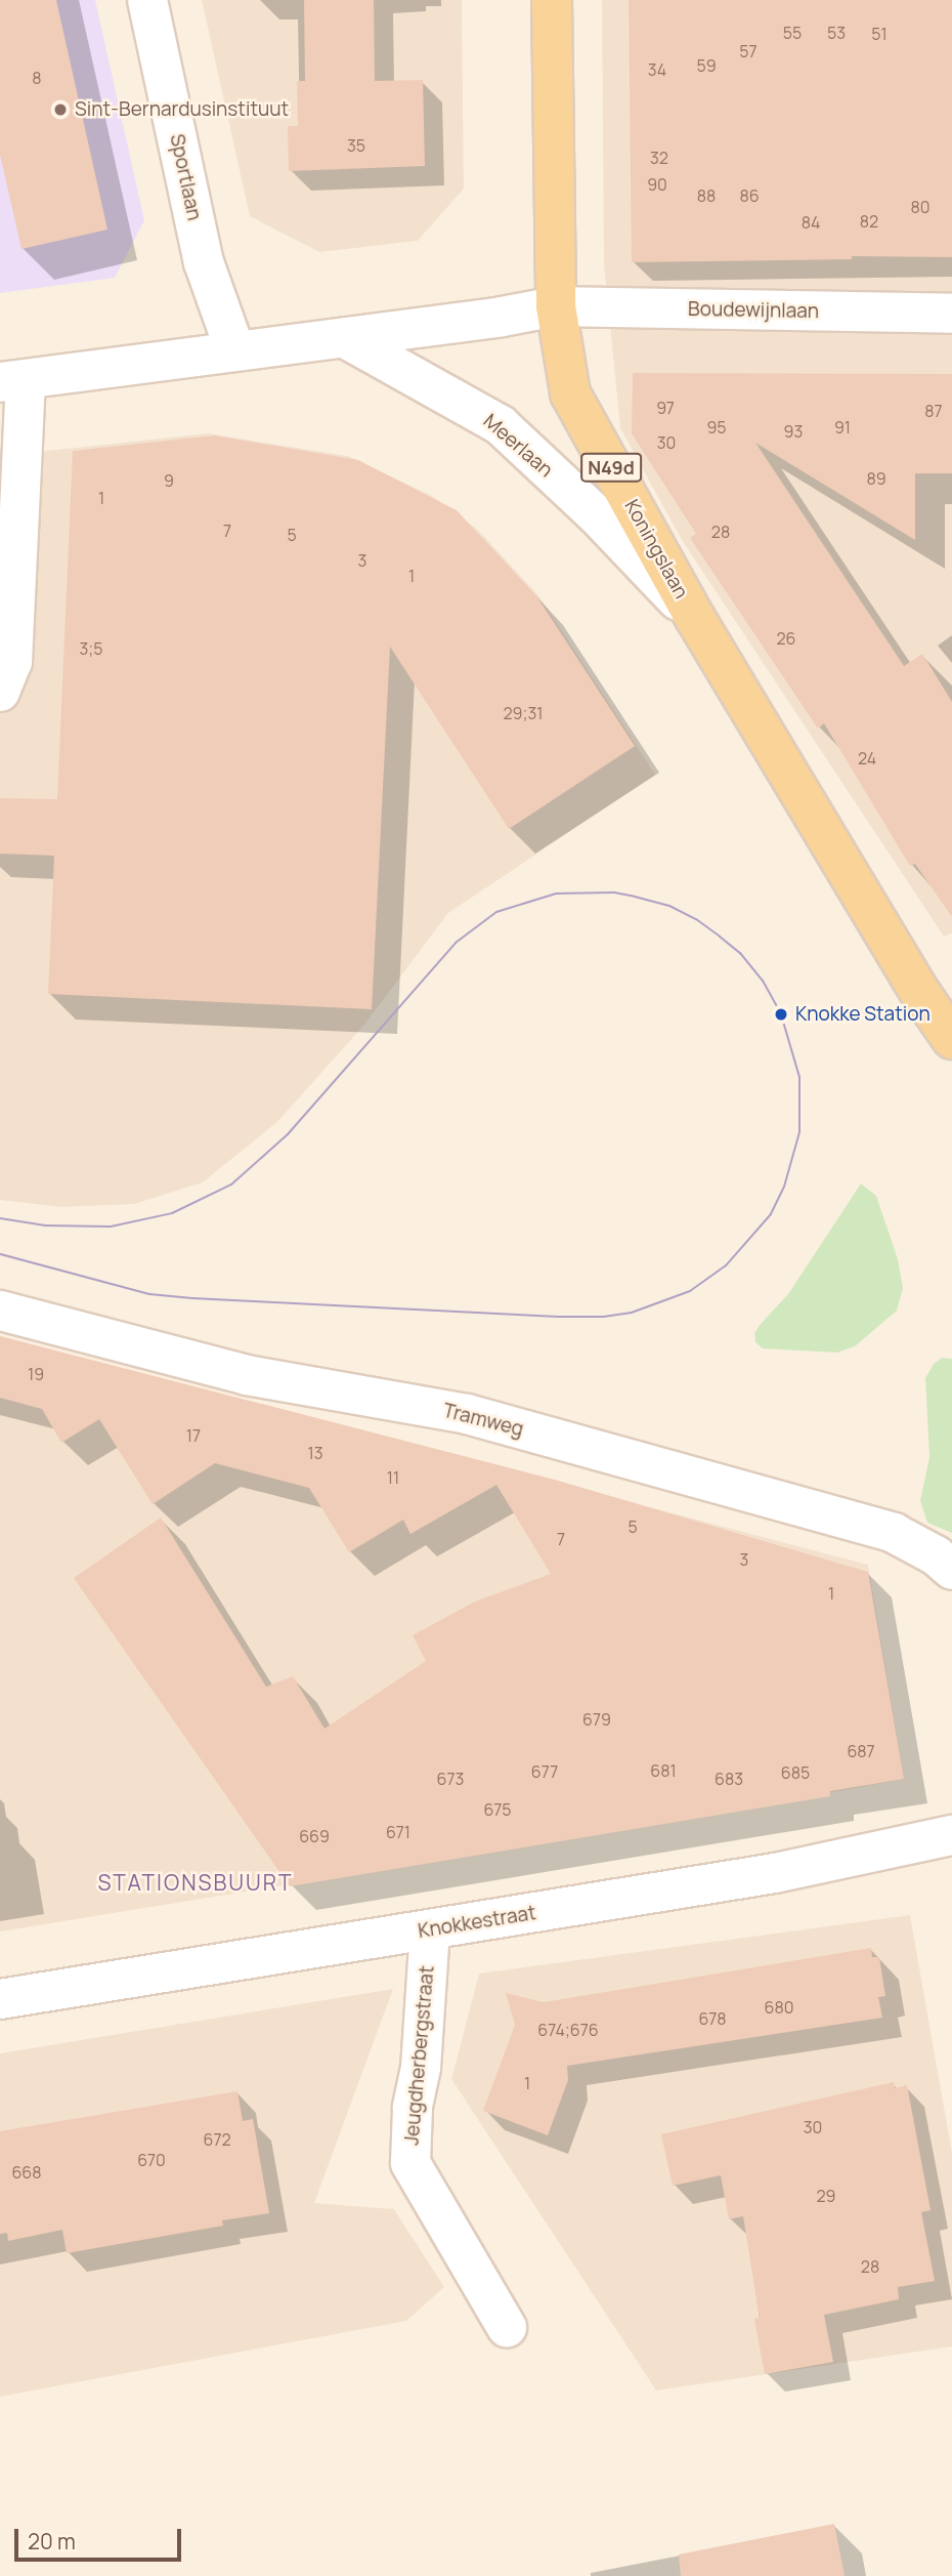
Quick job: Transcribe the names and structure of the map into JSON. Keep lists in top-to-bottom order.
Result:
{
  "streets": {
    "main road": ["N49d", "Koningslaan"],
    "street": [
      "Sportlaan",
      "Boudewijnlaan",
      "Meerlaan",
      "Tramweg",
      "Knokkestraat",
      "Jeugdherbergstraat"
    ]
  },
  "crossings": [
    ["Boudewijnlaan", "Koningslaan"],
    ["Meerlaan", "Koningslaan"],
    ["Knokkestraat", "Jeugdherbergstraat"]
  ],
  "districts": ["STATIONSBUURT"],
  "places": ["Sint-Bernardusinstituut", "Knokke Station"],
  "house_numbers": [
    "55",
    "53",
    "51",
    "57",
    "59",
    "34",
    "8",
    "35",
    "32",
    "90",
    "88",
    "86",
    "80",
    "82",
    "84",
    "97",
    "87",
    "95",
    "91",
    "93",
    "30",
    "89",
    "9",
    "1",
    "7",
    "28",
    "5",
    "3",
    "1",
    "26",
    "3;5",
    "29;31",
    "24",
    "19",
    "17",
    "13",
    "11",
    "5",
    "7",
    "3",
    "1",
    "679",
    "687",
    "681",
    "677",
    "685",
    "673",
    "683",
    "675",
    "671",
    "669",
    "680",
    "678",
    "674;676",
    "1",
    "30",
    "672",
    "670",
    "668",
    "29",
    "28"
  ],
  "scale_bar": "20 m"
}
